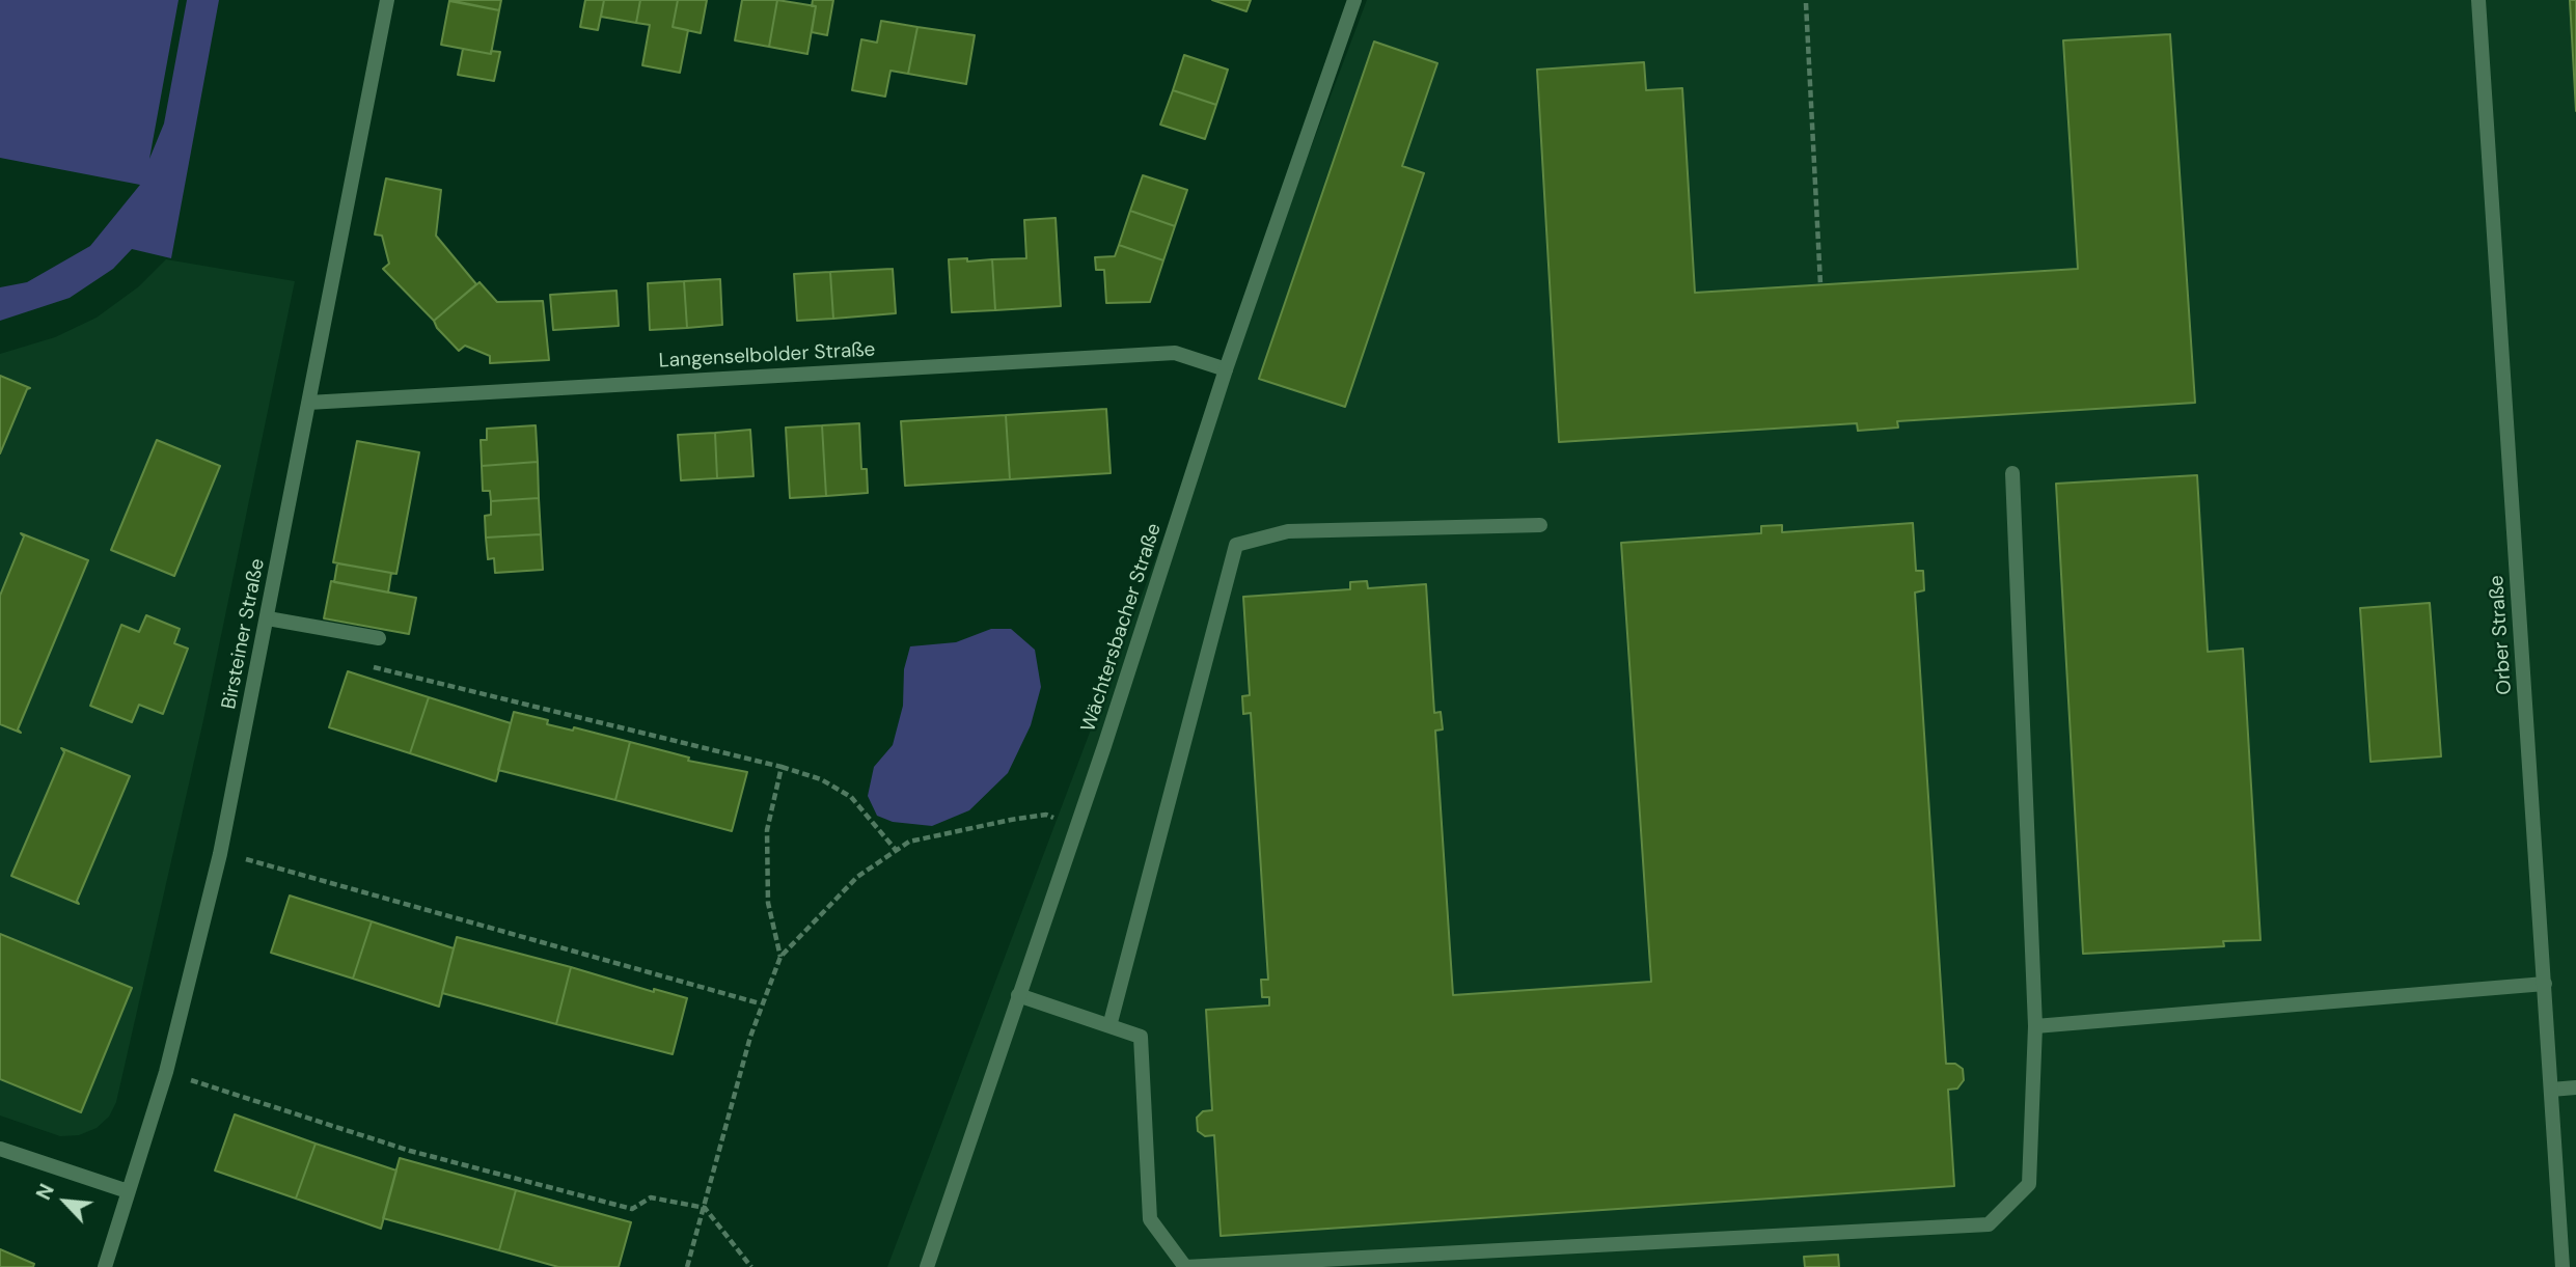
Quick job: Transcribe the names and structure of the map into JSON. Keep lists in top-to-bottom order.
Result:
{
  "streets": {
    "street": [
      "Langenselbolder Straße",
      "Wächtersbacher Straße",
      "Birsteiner Straße",
      "Orber Straße"
    ]
  },
  "crossings": [
    ["Langenselbolder Straße", "Wächtersbacher Straße"],
    ["Langenselbolder Straße", "Birsteiner Straße"]
  ],
  "north": "top left"
}
